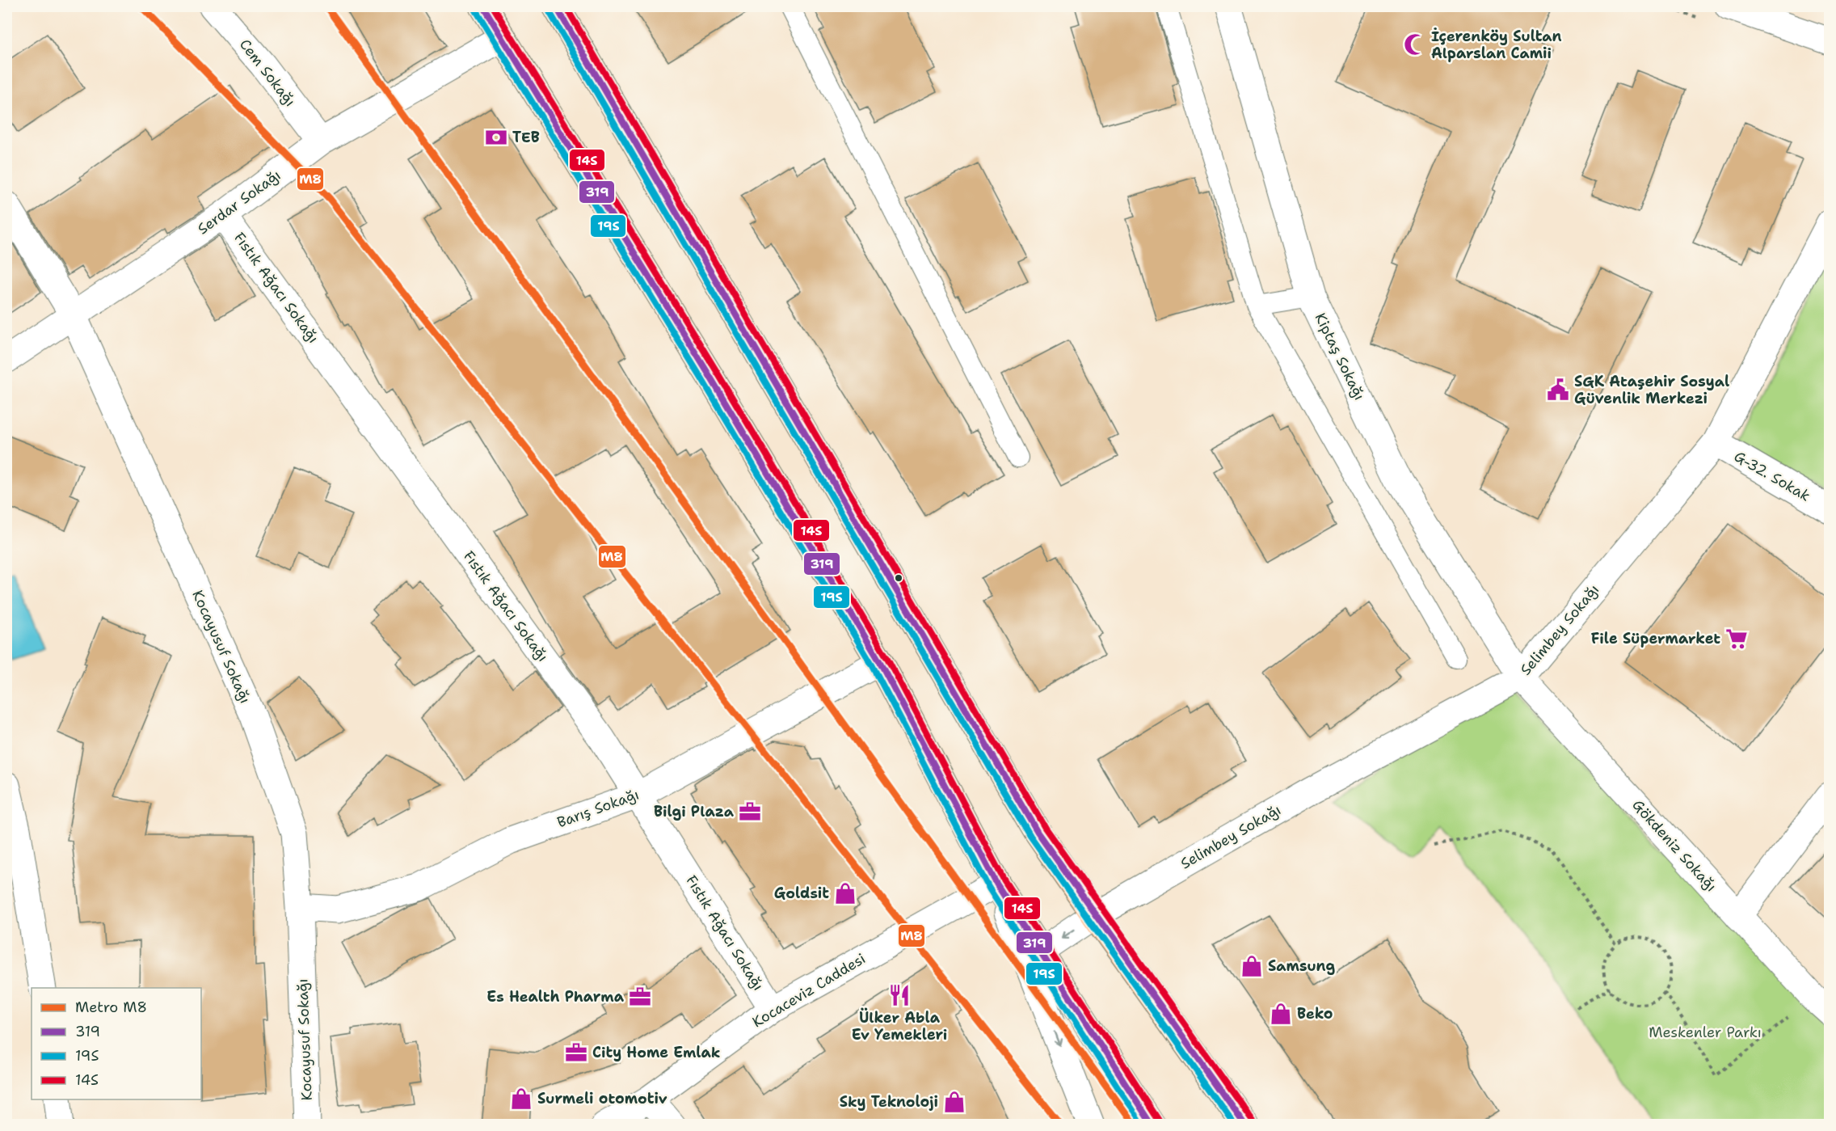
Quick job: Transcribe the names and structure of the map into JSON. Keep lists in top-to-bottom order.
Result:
{
  "streets": {
    "street": [
      "Cem Sokağı",
      "Serdar Sokağı",
      "Fıstık Ağacı Sokağı",
      "Kiptaş Sokağı",
      "G-32. Sokak",
      "Selimbey Sokağı",
      "Kocayusuf Sokağı",
      "Barış Sokağı",
      "Gökdeniz Sokağı",
      "Kocaceviz Caddesi"
    ]
  },
  "crossings": [
    ["Cem Sokağı", "Serdar Sokağı"],
    ["Serdar Sokağı", "Fıstık Ağacı Sokağı"],
    ["Serdar Sokağı", "Kocayusuf Sokağı"],
    ["Fıstık Ağacı Sokağı", "Barış Sokağı"],
    ["Fıstık Ağacı Sokağı", "Kocaceviz Caddesi"],
    ["Kiptaş Sokağı", "Selimbey Sokağı"],
    ["Kiptaş Sokağı", "Gökdeniz Sokağı"],
    ["G-32. Sokak", "Selimbey Sokağı"],
    ["Selimbey Sokağı", "Gökdeniz Sokağı"],
    ["Kocayusuf Sokağı", "Barış Sokağı"]
  ],
  "parks": ["Meskenler Parkı"],
  "places": {
    "mosque": ["İçerenköy Sultan Alparslan Camii"],
    "bank": ["TEB"],
    "public building": ["SGK Ataşehir Sosyal Güvenlik Merkezi"],
    "supermarket": ["File Süpermarket"],
    "office": ["Bilgi Plaza", "Es Health Pharma", "City Home Emlak"],
    "shop": [
      "Goldsit",
      "Samsung",
      "Beko",
      "Surmeli otomotiv",
      "Sky Teknoloji"
    ],
    "restaurant": ["Ülker Abla Ev Yemekleri"]
  },
  "lines": [
    "metro line M8",
    "transit line 319",
    "transit line 14S",
    "transit line 19S"
  ],
  "legend": [
    "Metro M8",
    "319",
    "19S",
    "14S"
  ]
}
